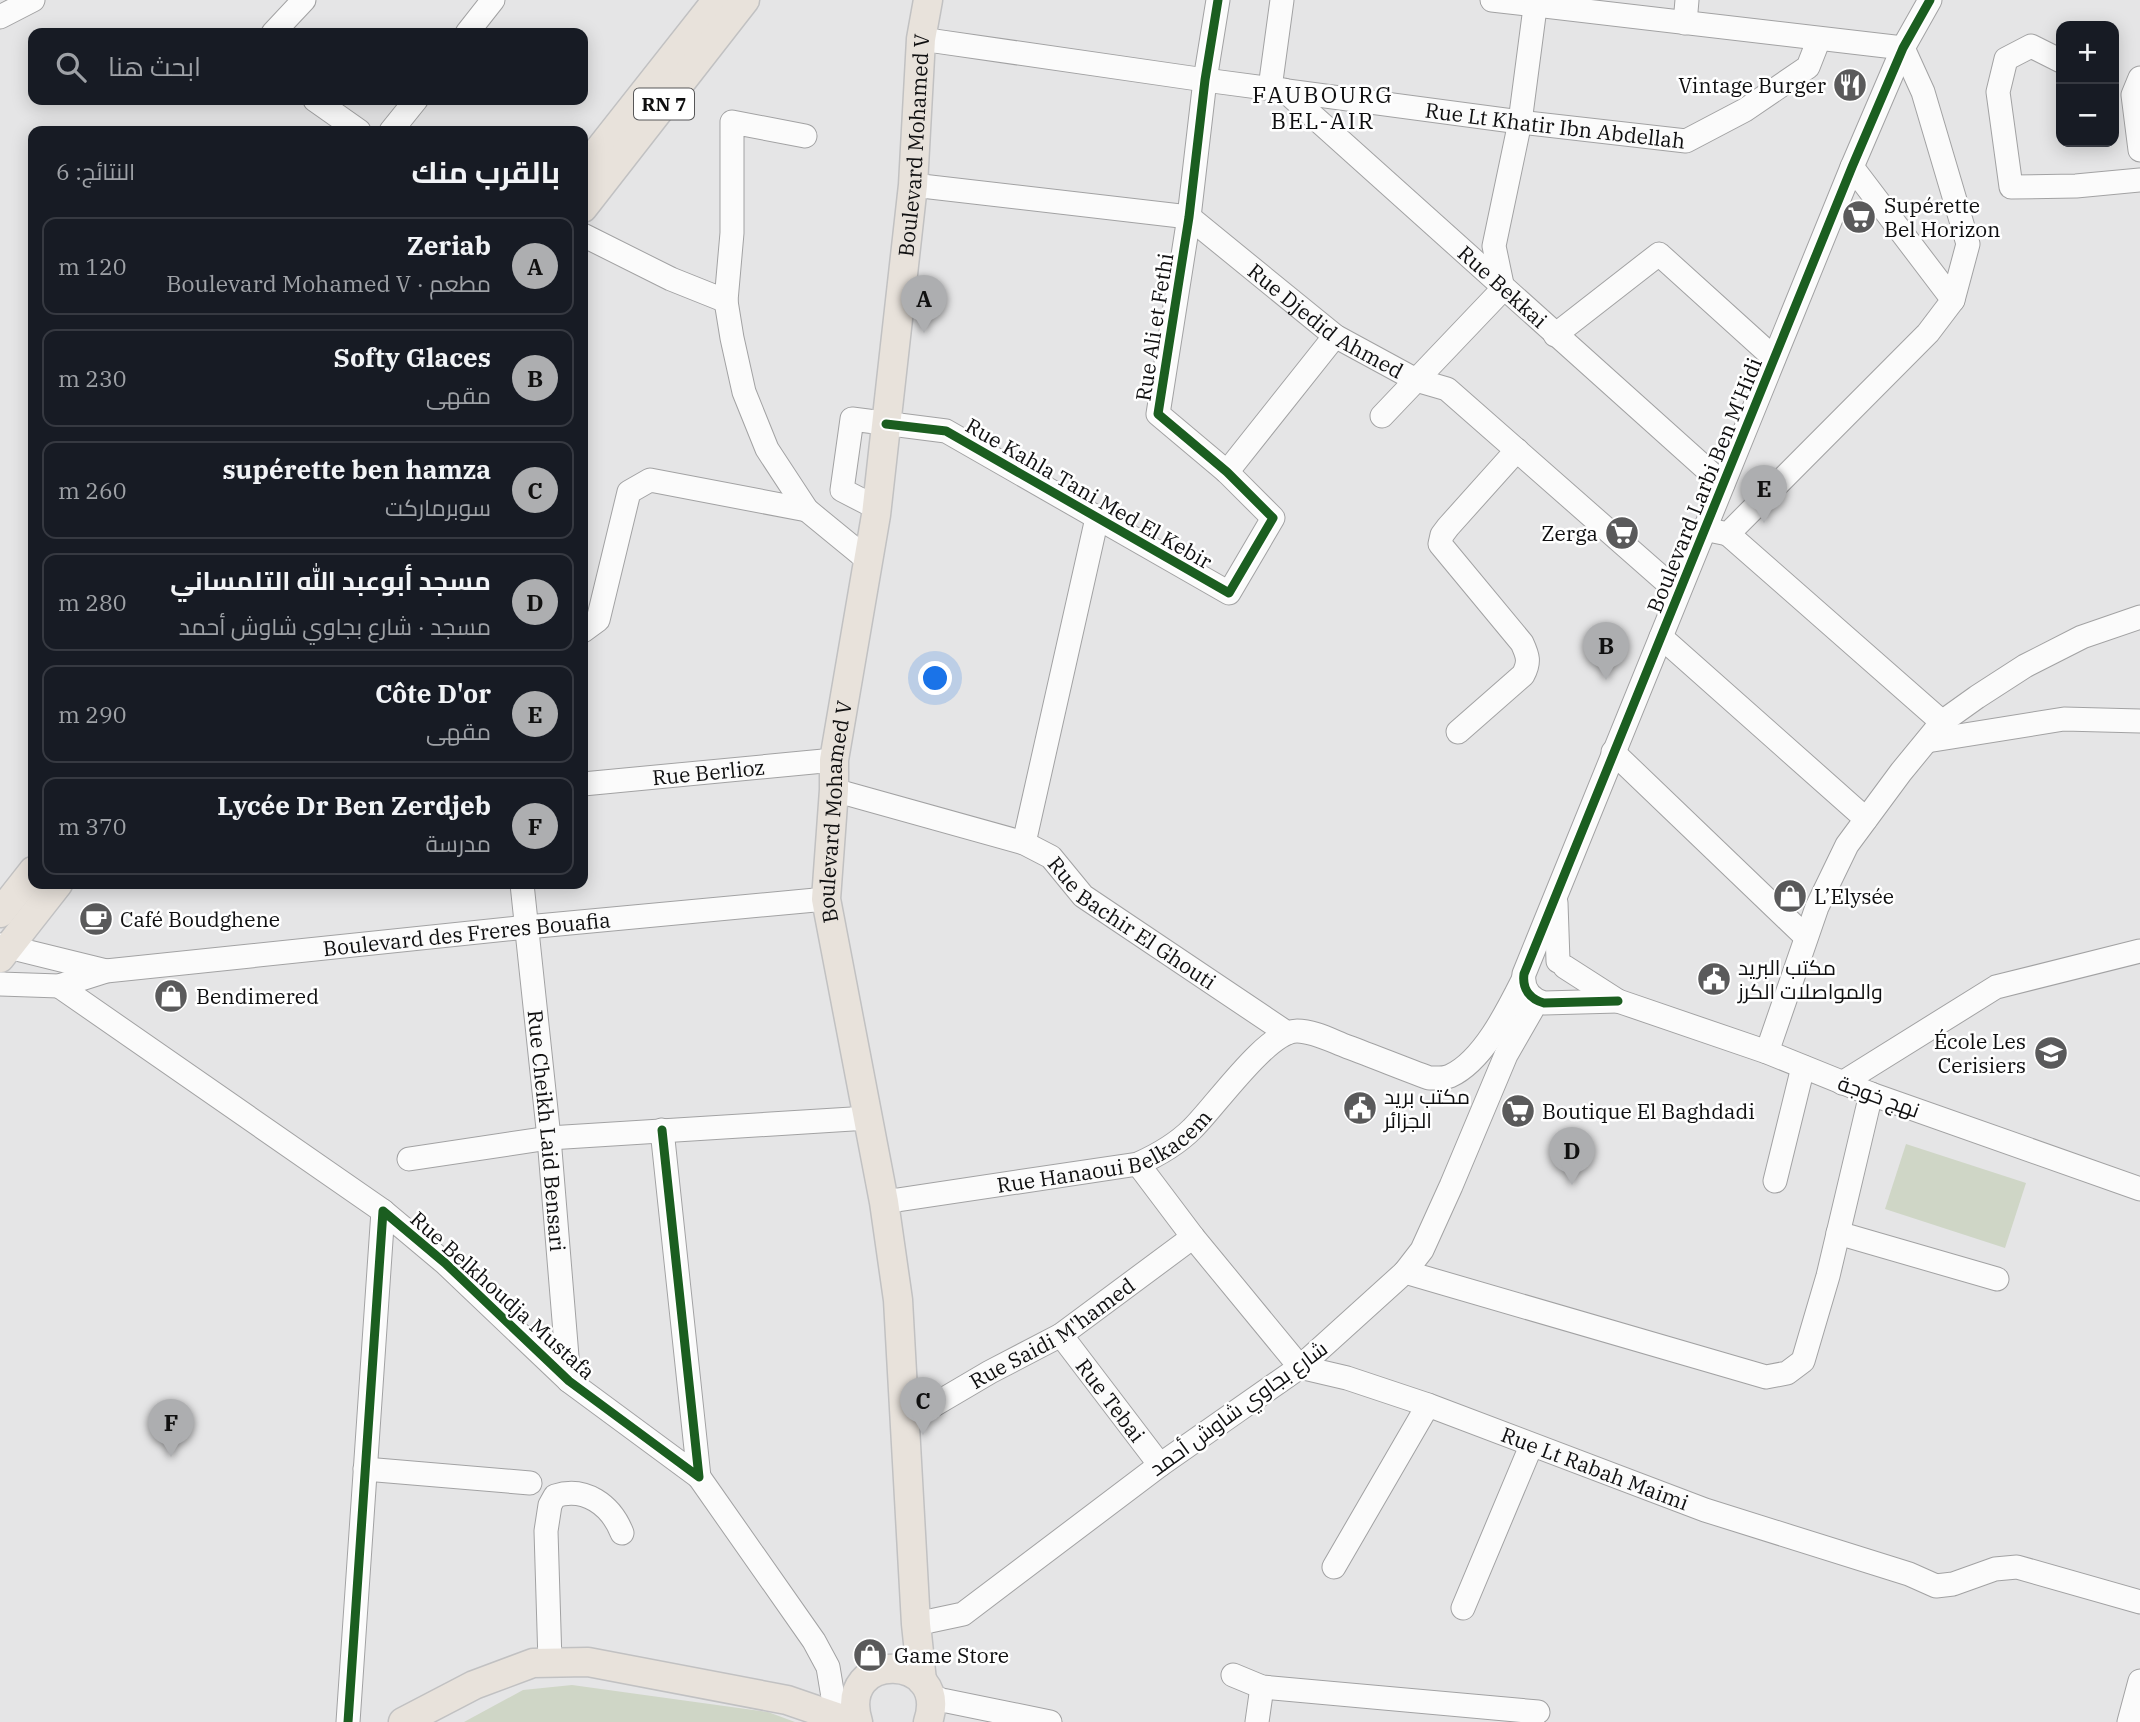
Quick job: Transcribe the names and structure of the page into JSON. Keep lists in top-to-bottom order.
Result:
{
  "streets": {
    "main road": ["RN 7", "Boulevard Mohamed V"],
    "street": [
      "Rue Lt Khatir Ibn Abdellah",
      "Rue Bekkai",
      "Rue Djedid Ahmed",
      "Rue Ali et Fethi",
      "Boulevard Larbi Ben M'Hidi",
      "Rue Kahla Tani Med El Kebir",
      "Rue Berlioz",
      "Rue Bachir El Ghouti",
      "Boulevard des Freres Bouafia",
      "نهج خوجة",
      "Rue Cheikh Laid Bensari",
      "Rue Hanaoui Belkacem",
      "Rue Belkhoudja Mustafa",
      "Rue Saidi M'hamed",
      "Rue Tebai",
      "شارع بجاوي شاوش أحمد",
      "Rue Lt Rabah Maimi"
    ]
  },
  "crossings": [
    ["Rue Lt Khatir Ibn Abdellah", "Boulevard Mohamed V"],
    ["Rue Lt Khatir Ibn Abdellah", "Rue Bekkai"],
    ["Boulevard Mohamed V", "Rue Kahla Tani Med El Kebir"],
    ["Boulevard Mohamed V", "Rue Berlioz"],
    ["Boulevard Mohamed V", "Boulevard des Freres Bouafia"],
    ["Boulevard Mohamed V", "Rue Hanaoui Belkacem"],
    ["Boulevard Mohamed V", "Rue Saidi M'hamed"],
    ["Boulevard Mohamed V", "شارع بجاوي شاوش أحمد"],
    ["Rue Bekkai", "Boulevard Larbi Ben M'Hidi"],
    ["Rue Djedid Ahmed", "Rue Ali et Fethi"],
    ["Rue Djedid Ahmed", "Boulevard Larbi Ben M'Hidi"],
    ["Rue Ali et Fethi", "Rue Kahla Tani Med El Kebir"],
    ["Boulevard Larbi Ben M'Hidi", "Rue Bachir El Ghouti"],
    ["Boulevard Larbi Ben M'Hidi", "نهج خوجة"],
    ["Boulevard Larbi Ben M'Hidi", "شارع بجاوي شاوش أحمد"],
    ["Rue Kahla Tani Med El Kebir", "Rue Bachir El Ghouti"],
    ["Rue Bachir El Ghouti", "Rue Hanaoui Belkacem"],
    ["Boulevard des Freres Bouafia", "Rue Cheikh Laid Bensari"],
    ["نهج خوجة", "شارع بجاوي شاوش أحمد"],
    ["Rue Cheikh Laid Bensari", "Rue Belkhoudja Mustafa"],
    ["Rue Saidi M'hamed", "Rue Tebai"],
    ["Rue Tebai", "شارع بجاوي شاوش أحمد"],
    ["شارع بجاوي شاوش أحمد", "Rue Lt Rabah Maimi"]
  ],
  "districts": ["FAUBOURG BEL-AIR"],
  "places": {
    "restaurant": ["Vintage Burger"],
    "supermarket": ["Supérette Bel Horizon", "Zerga", "Boutique El Baghdadi"],
    "shop": ["L’Elysée", "Bendimered", "Game Store"],
    "cafe": ["Café Boudghene"],
    "public building": ["مكتب البريد والمواصلات الكرز", "مكتب بريد الجزائر"],
    "school or university": ["École Les Cerisiers"]
  },
  "page": {
    "map_buttons": ["+", "−"],
    "search": "ابحث هنا",
    "heading": ["بالقرب منك", "النتائج: 6"],
    "list": [
      {
        "mark": "A",
        "name": "Zeriab",
        "note": "مطعم · Boulevard Mohamed V",
        "value": "120 m"
      },
      {
        "mark": "B",
        "name": "Softy Glaces",
        "note": "مقهى",
        "value": "230 m"
      },
      {
        "mark": "C",
        "name": "supérette ben hamza",
        "note": "سوبرماركت",
        "value": "260 m"
      },
      {
        "mark": "D",
        "name": "مسجد أبوعبد الله التلمساني",
        "note": "مسجد · شارع بجاوي شاوش أحمد",
        "value": "280 m"
      },
      {
        "mark": "E",
        "name": "Côte D'or",
        "note": "مقهى",
        "value": "290 m"
      },
      {
        "mark": "F",
        "name": "Lycée Dr Ben Zerdjeb",
        "note": "مدرسة",
        "value": "370 m"
      }
    ],
    "pins": [
      "A",
      "E",
      "B",
      "D",
      "C",
      "F"
    ]
  }
}
